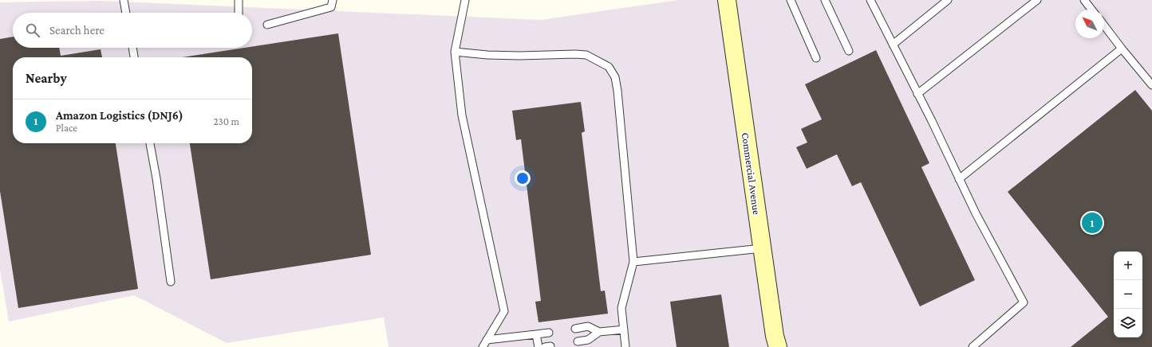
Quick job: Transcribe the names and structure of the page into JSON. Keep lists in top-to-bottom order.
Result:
{
  "streets": {
    "street": ["Commercial Avenue"]
  },
  "north": "top left",
  "page": {
    "search": "Search here",
    "heading": "Nearby",
    "list": [
      {
        "mark": "1",
        "name": "Amazon Logistics (DNJ6)",
        "note": "Place",
        "value": "230 m"
      }
    ],
    "pins": "1",
    "map_buttons": ["+", "−"]
  }
}
